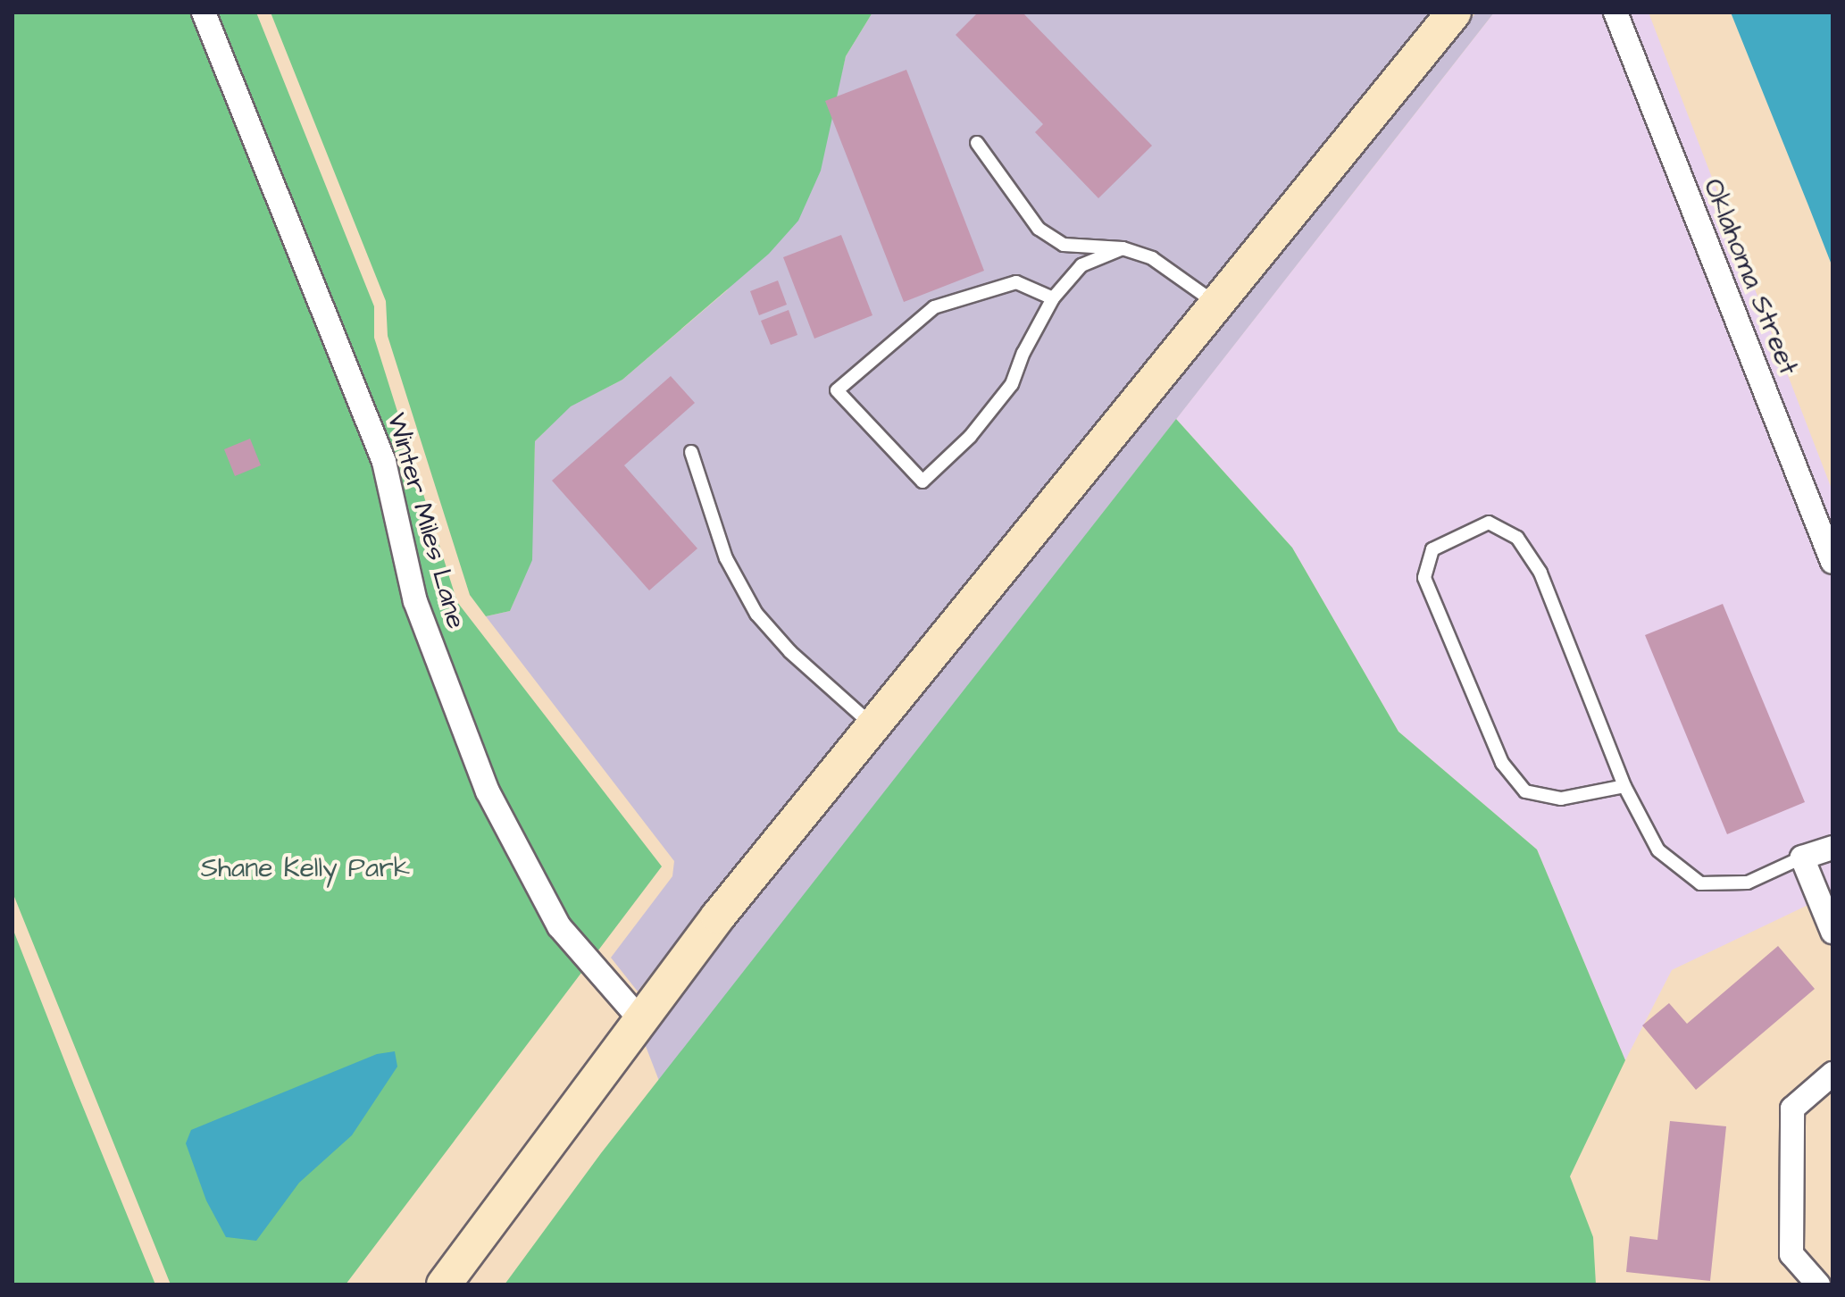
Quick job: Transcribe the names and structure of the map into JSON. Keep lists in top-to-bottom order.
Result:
{
  "streets": {
    "street": ["Oklahoma Street", "Winter Miles Lane"]
  },
  "parks": ["Shane Kelly Park"]
}
